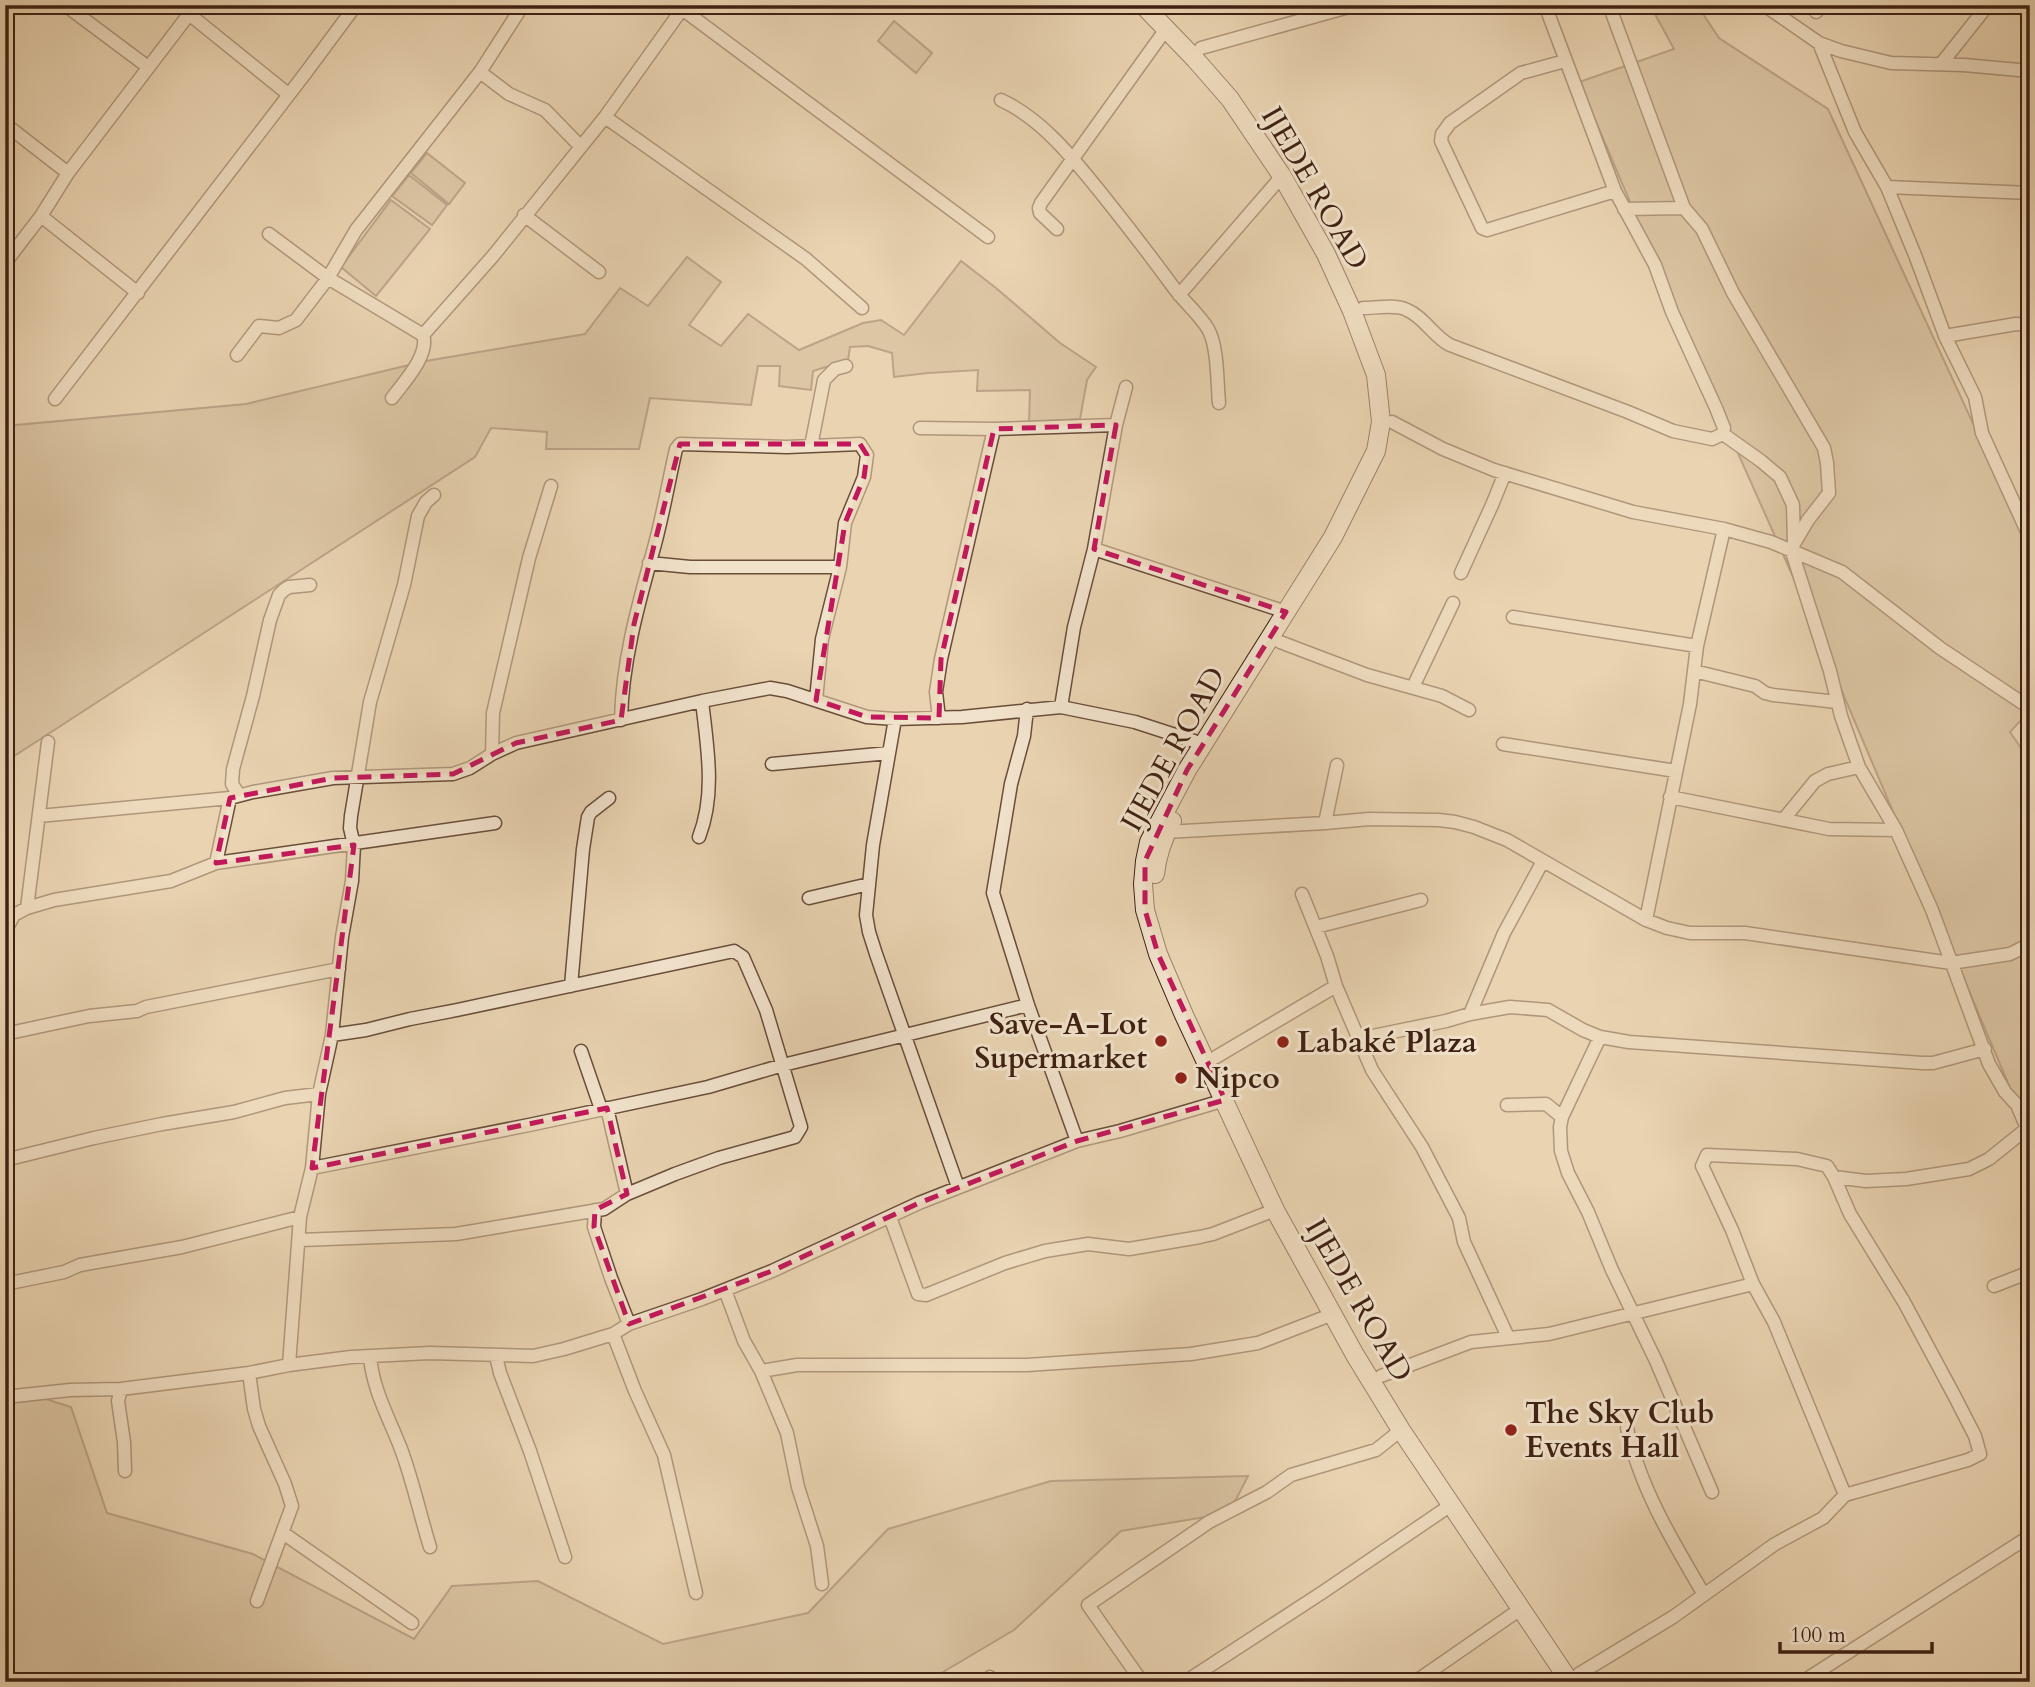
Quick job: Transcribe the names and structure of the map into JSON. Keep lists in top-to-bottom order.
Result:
{
  "streets": {
    "main road": ["IJEDE ROAD"]
  },
  "places": [
    "Save-A-Lot Supermarket",
    "Labaké Plaza",
    "Nipco",
    "The Sky Club Events Hall"
  ],
  "scale_bar": "100 m"
}
